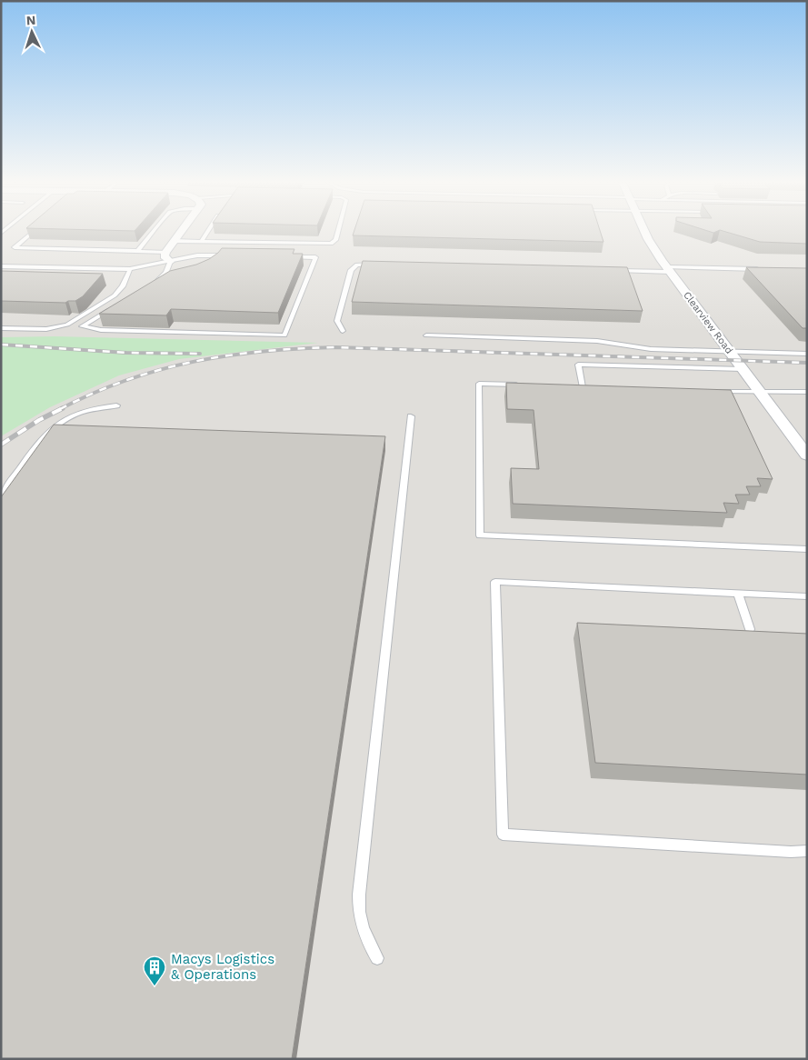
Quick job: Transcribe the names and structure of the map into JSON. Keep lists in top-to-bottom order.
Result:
{
  "streets": {
    "street": ["Clearview Road"]
  },
  "places": {
    "building": ["Macys Logistics & Operations"]
  },
  "north": "top"
}
